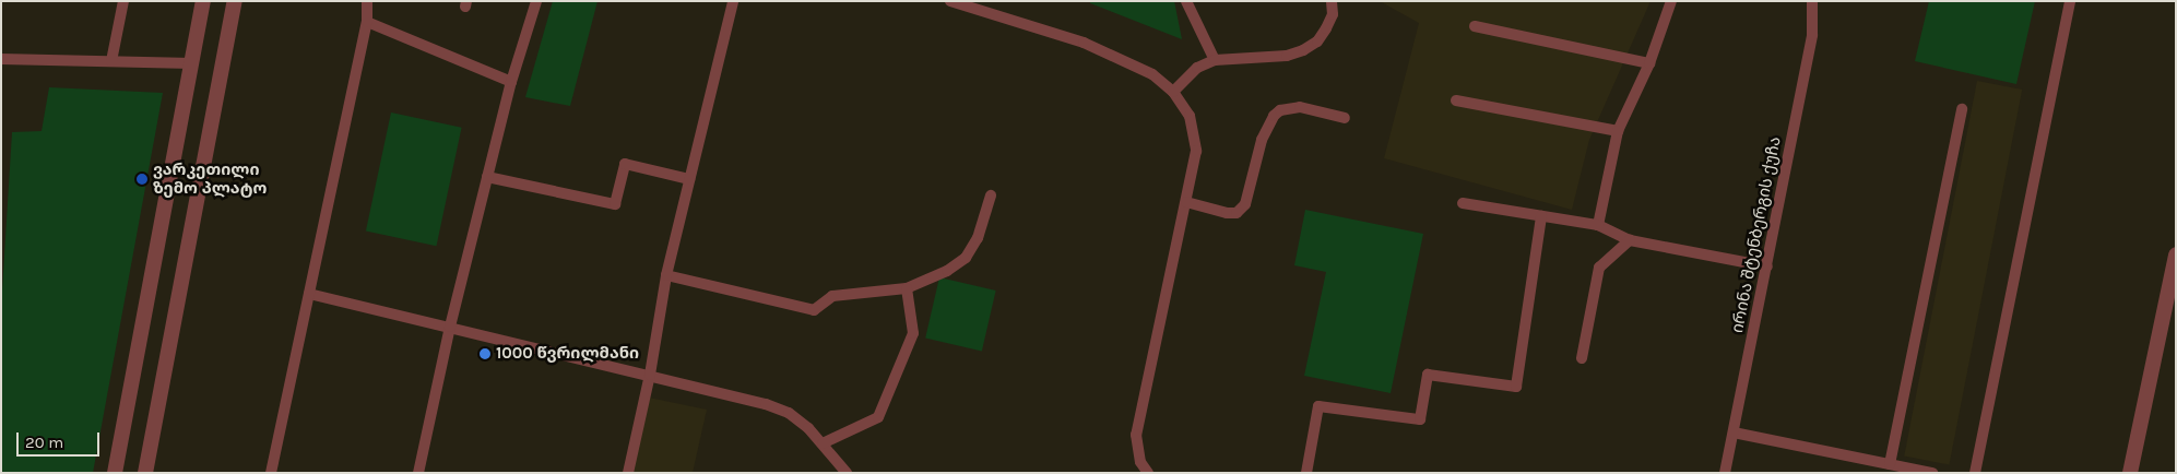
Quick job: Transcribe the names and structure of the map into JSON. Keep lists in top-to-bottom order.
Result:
{
  "streets": {
    "lane": ["ირინა შტენბერგის ქუჩა"]
  },
  "places": ["ვარკეთილი ზემო პლატო", "1000 წვრილმანი"],
  "scale_bar": "20 m"
}
